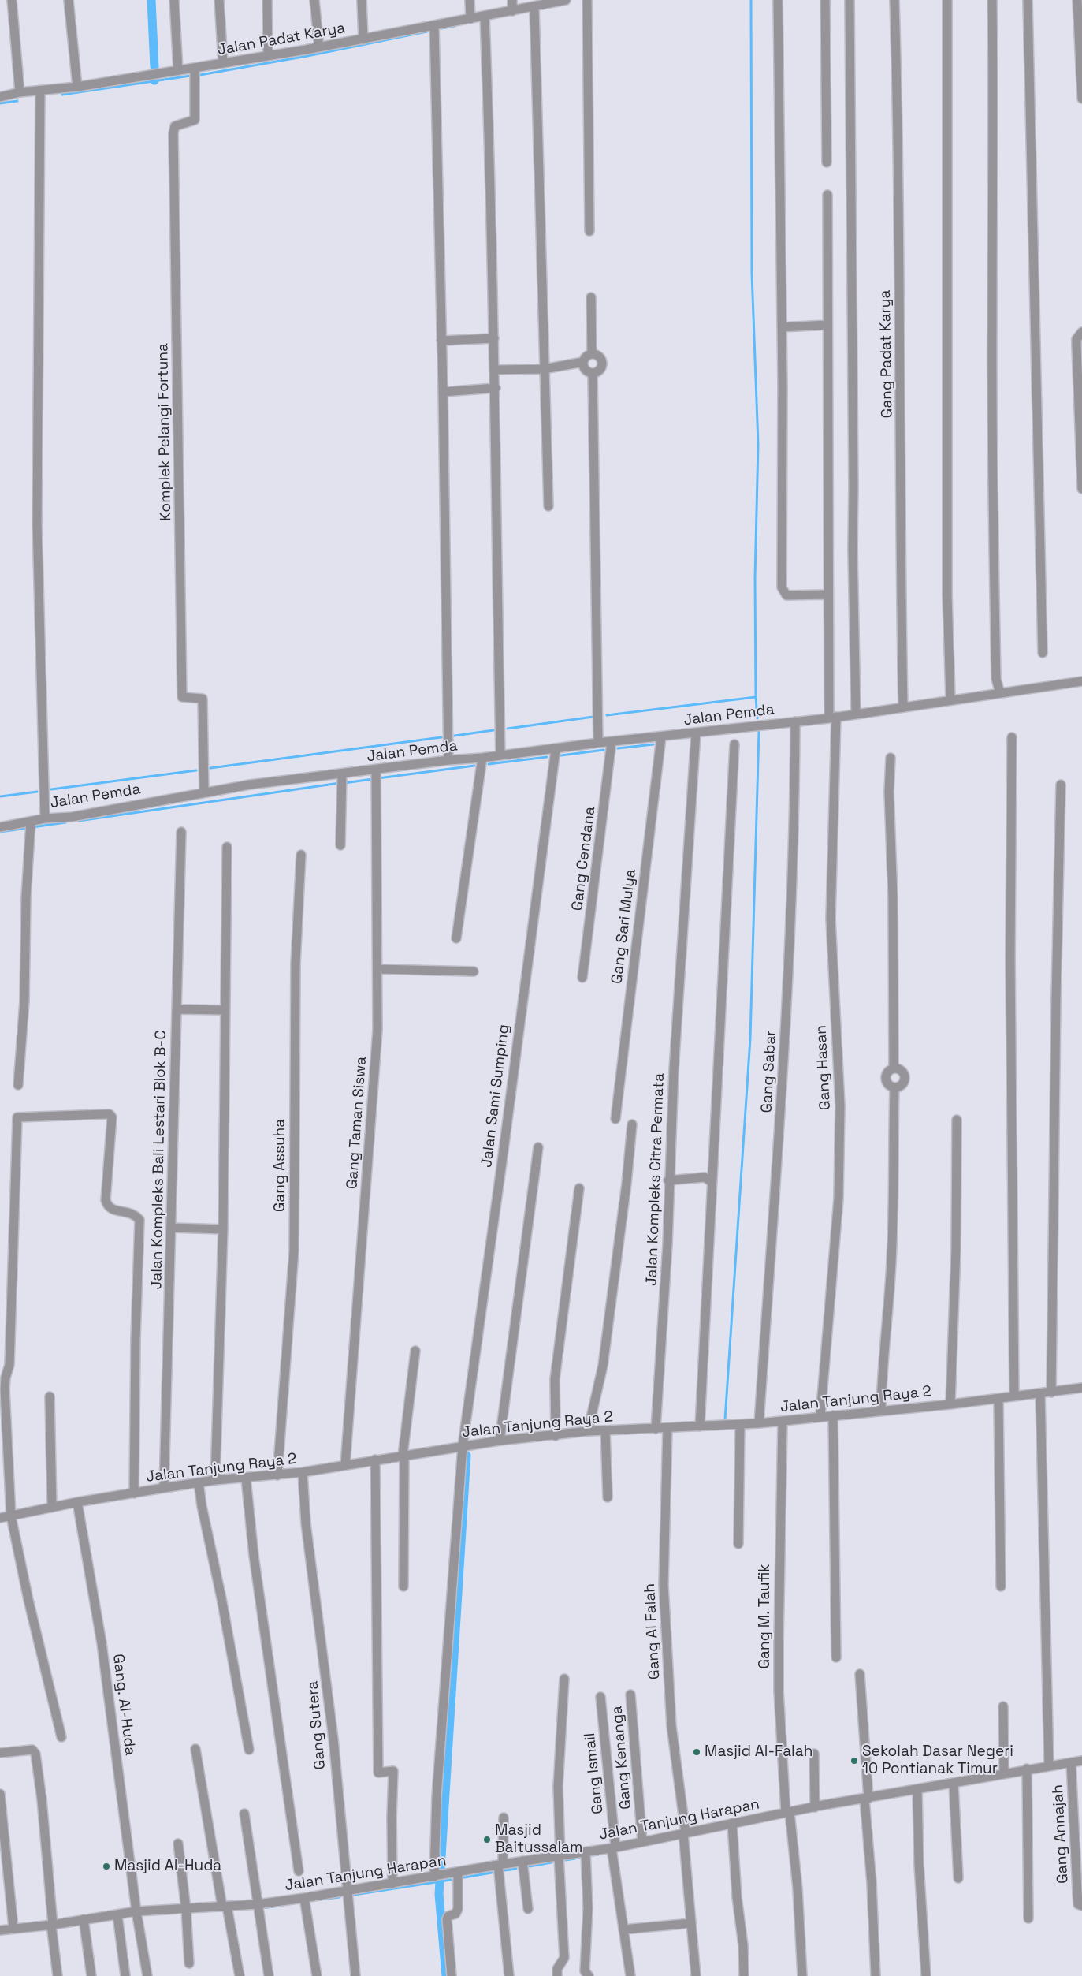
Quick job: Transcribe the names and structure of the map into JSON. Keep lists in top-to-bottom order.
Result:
{
  "streets": {
    "street": [
      "Jalan Padat Karya",
      "Gang Padat Karya",
      "Komplek Pelangi Fortuna",
      "Jalan Pemda",
      "Gang Cendana",
      "Gang Sari Mulya",
      "Gang Hasan",
      "Gang Sabar",
      "Jalan Sami Sumping",
      "Gang Taman Siswa",
      "Jalan Kompleks Bali Lestari Blok B-C",
      "Gang Assuha",
      "Jalan Kompleks Citra Permata",
      "Jalan Tanjung Raya 2",
      "Gang M. Taufik",
      "Gang Al Falah",
      "Gang. Al-Huda",
      "Gang Sutera",
      "Gang Kenanga",
      "Gang Ismail",
      "Jalan Tanjung Harapan",
      "Gang Annajah"
    ]
  },
  "crossings": [
    ["Jalan Padat Karya", "Komplek Pelangi Fortuna"],
    ["Gang Padat Karya", "Jalan Pemda"],
    ["Komplek Pelangi Fortuna", "Jalan Pemda"],
    ["Jalan Pemda", "Gang Cendana"],
    ["Jalan Pemda", "Gang Sari Mulya"],
    ["Jalan Pemda", "Gang Hasan"],
    ["Jalan Pemda", "Gang Sabar"],
    ["Jalan Pemda", "Jalan Sami Sumping"],
    ["Jalan Pemda", "Gang Taman Siswa"],
    ["Jalan Pemda", "Jalan Kompleks Citra Permata"],
    ["Gang Hasan", "Jalan Tanjung Raya 2"],
    ["Gang Sabar", "Jalan Tanjung Raya 2"],
    ["Jalan Sami Sumping", "Jalan Tanjung Raya 2"],
    ["Jalan Sami Sumping", "Jalan Tanjung Harapan"],
    ["Gang Taman Siswa", "Jalan Tanjung Raya 2"],
    ["Jalan Kompleks Bali Lestari Blok B-C", "Jalan Tanjung Raya 2"],
    ["Gang Assuha", "Jalan Tanjung Raya 2"],
    ["Jalan Kompleks Citra Permata", "Jalan Tanjung Raya 2"],
    ["Jalan Tanjung Raya 2", "Gang M. Taufik"],
    ["Jalan Tanjung Raya 2", "Gang Al Falah"],
    ["Jalan Tanjung Raya 2", "Gang. Al-Huda"],
    ["Jalan Tanjung Raya 2", "Gang Sutera"],
    ["Gang M. Taufik", "Jalan Tanjung Harapan"],
    ["Gang Al Falah", "Jalan Tanjung Harapan"],
    ["Gang. Al-Huda", "Jalan Tanjung Harapan"],
    ["Gang Sutera", "Jalan Tanjung Harapan"],
    ["Gang Kenanga", "Jalan Tanjung Harapan"],
    ["Gang Ismail", "Jalan Tanjung Harapan"],
    ["Jalan Tanjung Harapan", "Gang Annajah"]
  ],
  "places": [
    "Masjid Al-Falah",
    "Sekolah Dasar Negeri 10 Pontianak Timur",
    "Masjid Baitussalam",
    "Masjid Al-Huda"
  ]
}
